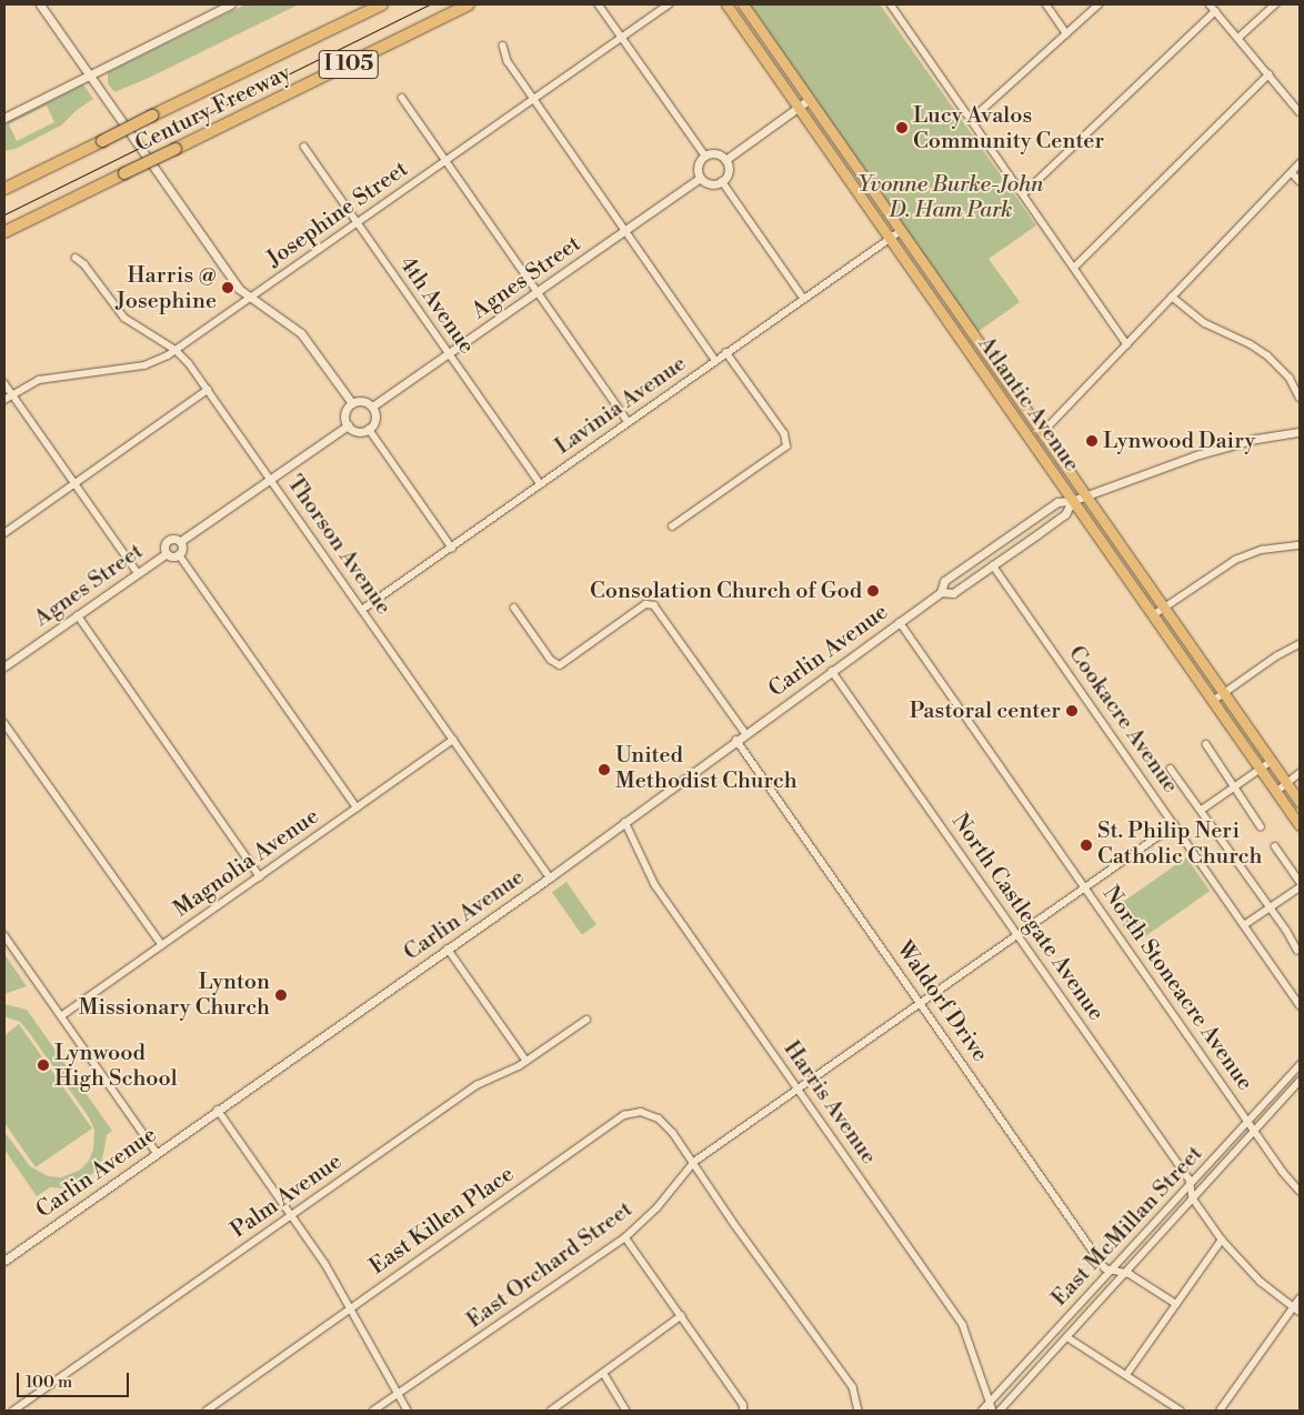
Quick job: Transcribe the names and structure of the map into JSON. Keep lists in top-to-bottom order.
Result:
{
  "streets": {
    "highway": ["I 105", "Century Freeway"],
    "main road": ["Atlantic Avenue"],
    "street": [
      "Josephine Street",
      "Agnes Street",
      "4th Avenue",
      "Lavinia Avenue",
      "Thorson Avenue",
      "Carlin Avenue",
      "Cookacre Avenue",
      "Magnolia Avenue",
      "North Castlegate Avenue",
      "North Stoneacre Avenue",
      "Waldorf Drive",
      "Harris Avenue",
      "Palm Avenue",
      "East Killen Place",
      "East McMillan Street",
      "East Orchard Street"
    ]
  },
  "crossings": [
    ["Josephine Street", "4th Avenue"],
    ["Josephine Street", "Thorson Avenue"],
    ["Agnes Street", "4th Avenue"],
    ["4th Avenue", "Lavinia Avenue"],
    ["Atlantic Avenue", "Lavinia Avenue"],
    ["Atlantic Avenue", "Carlin Avenue"],
    ["Lavinia Avenue", "Thorson Avenue"],
    ["Thorson Avenue", "Carlin Avenue"],
    ["Thorson Avenue", "Magnolia Avenue"],
    ["Carlin Avenue", "Cookacre Avenue"],
    ["Carlin Avenue", "North Castlegate Avenue"],
    ["Carlin Avenue", "North Stoneacre Avenue"],
    ["Carlin Avenue", "Waldorf Drive"],
    ["Carlin Avenue", "Harris Avenue"],
    ["Cookacre Avenue", "East Orchard Street"],
    ["North Castlegate Avenue", "East McMillan Street"],
    ["North Castlegate Avenue", "East Orchard Street"],
    ["North Stoneacre Avenue", "East McMillan Street"],
    ["North Stoneacre Avenue", "East Orchard Street"],
    ["Waldorf Drive", "East McMillan Street"],
    ["Waldorf Drive", "East Orchard Street"],
    ["Harris Avenue", "East McMillan Street"],
    ["Harris Avenue", "East Orchard Street"],
    ["East Killen Place", "East Orchard Street"]
  ],
  "parks": ["Yvonne Burke-John D. Ham Park"],
  "places": [
    "Lucy Avalos Community Center",
    "Harris @ Josephine",
    "Lynwood Dairy",
    "Consolation Church of God",
    "Pastoral center",
    "United Methodist Church",
    "St. Philip Neri Catholic Church",
    "Lynton Missionary Church",
    "Lynwood High School"
  ],
  "scale_bar": "100 m"
}
